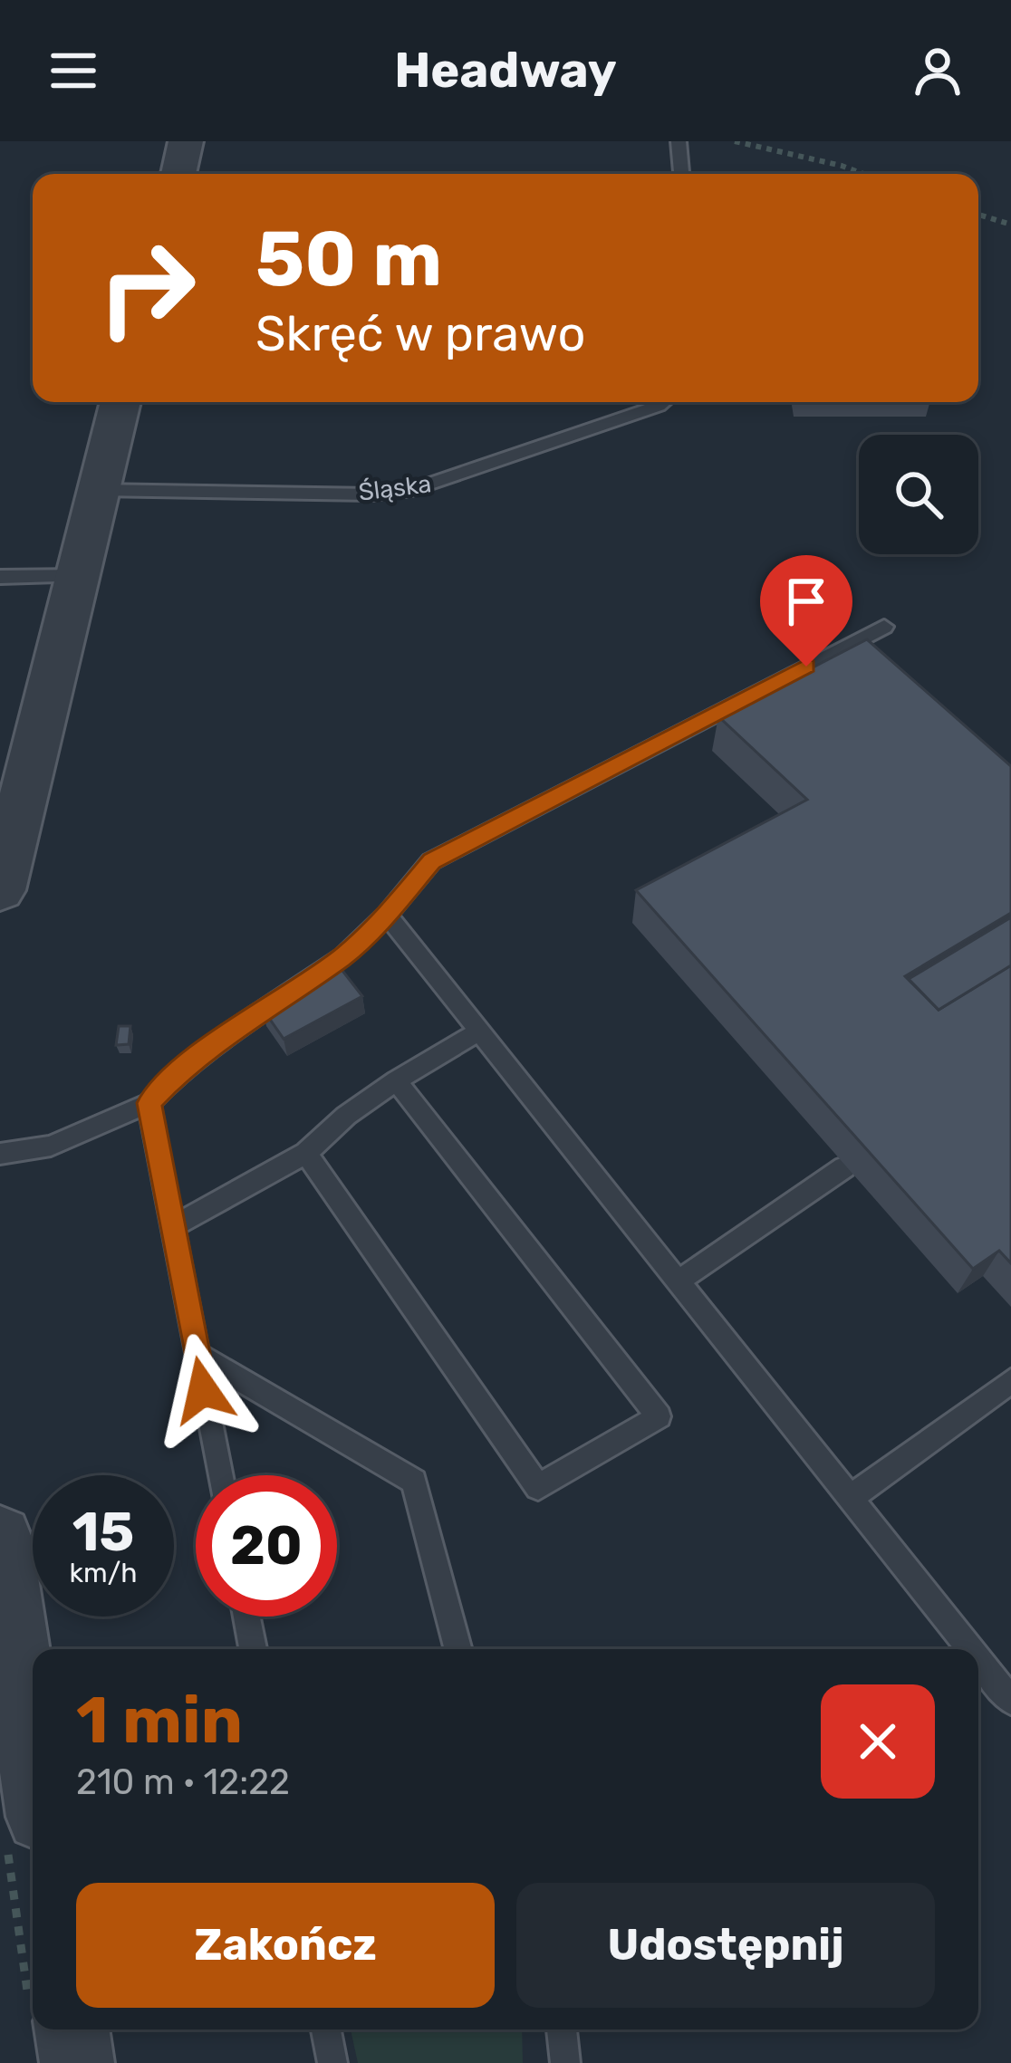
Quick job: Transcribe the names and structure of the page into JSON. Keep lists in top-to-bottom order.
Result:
{
  "streets": {
    "lane": ["Śląska"]
  },
  "page": {
    "header": "Headway",
    "turn": ["50 m", "Skręć w prawo"],
    "speed": "15 km/h",
    "limit": "20",
    "heading": ["1 min", "210 m · 12:22"],
    "buttons": ["Zakończ", "Udostępnij"]
  }
}
